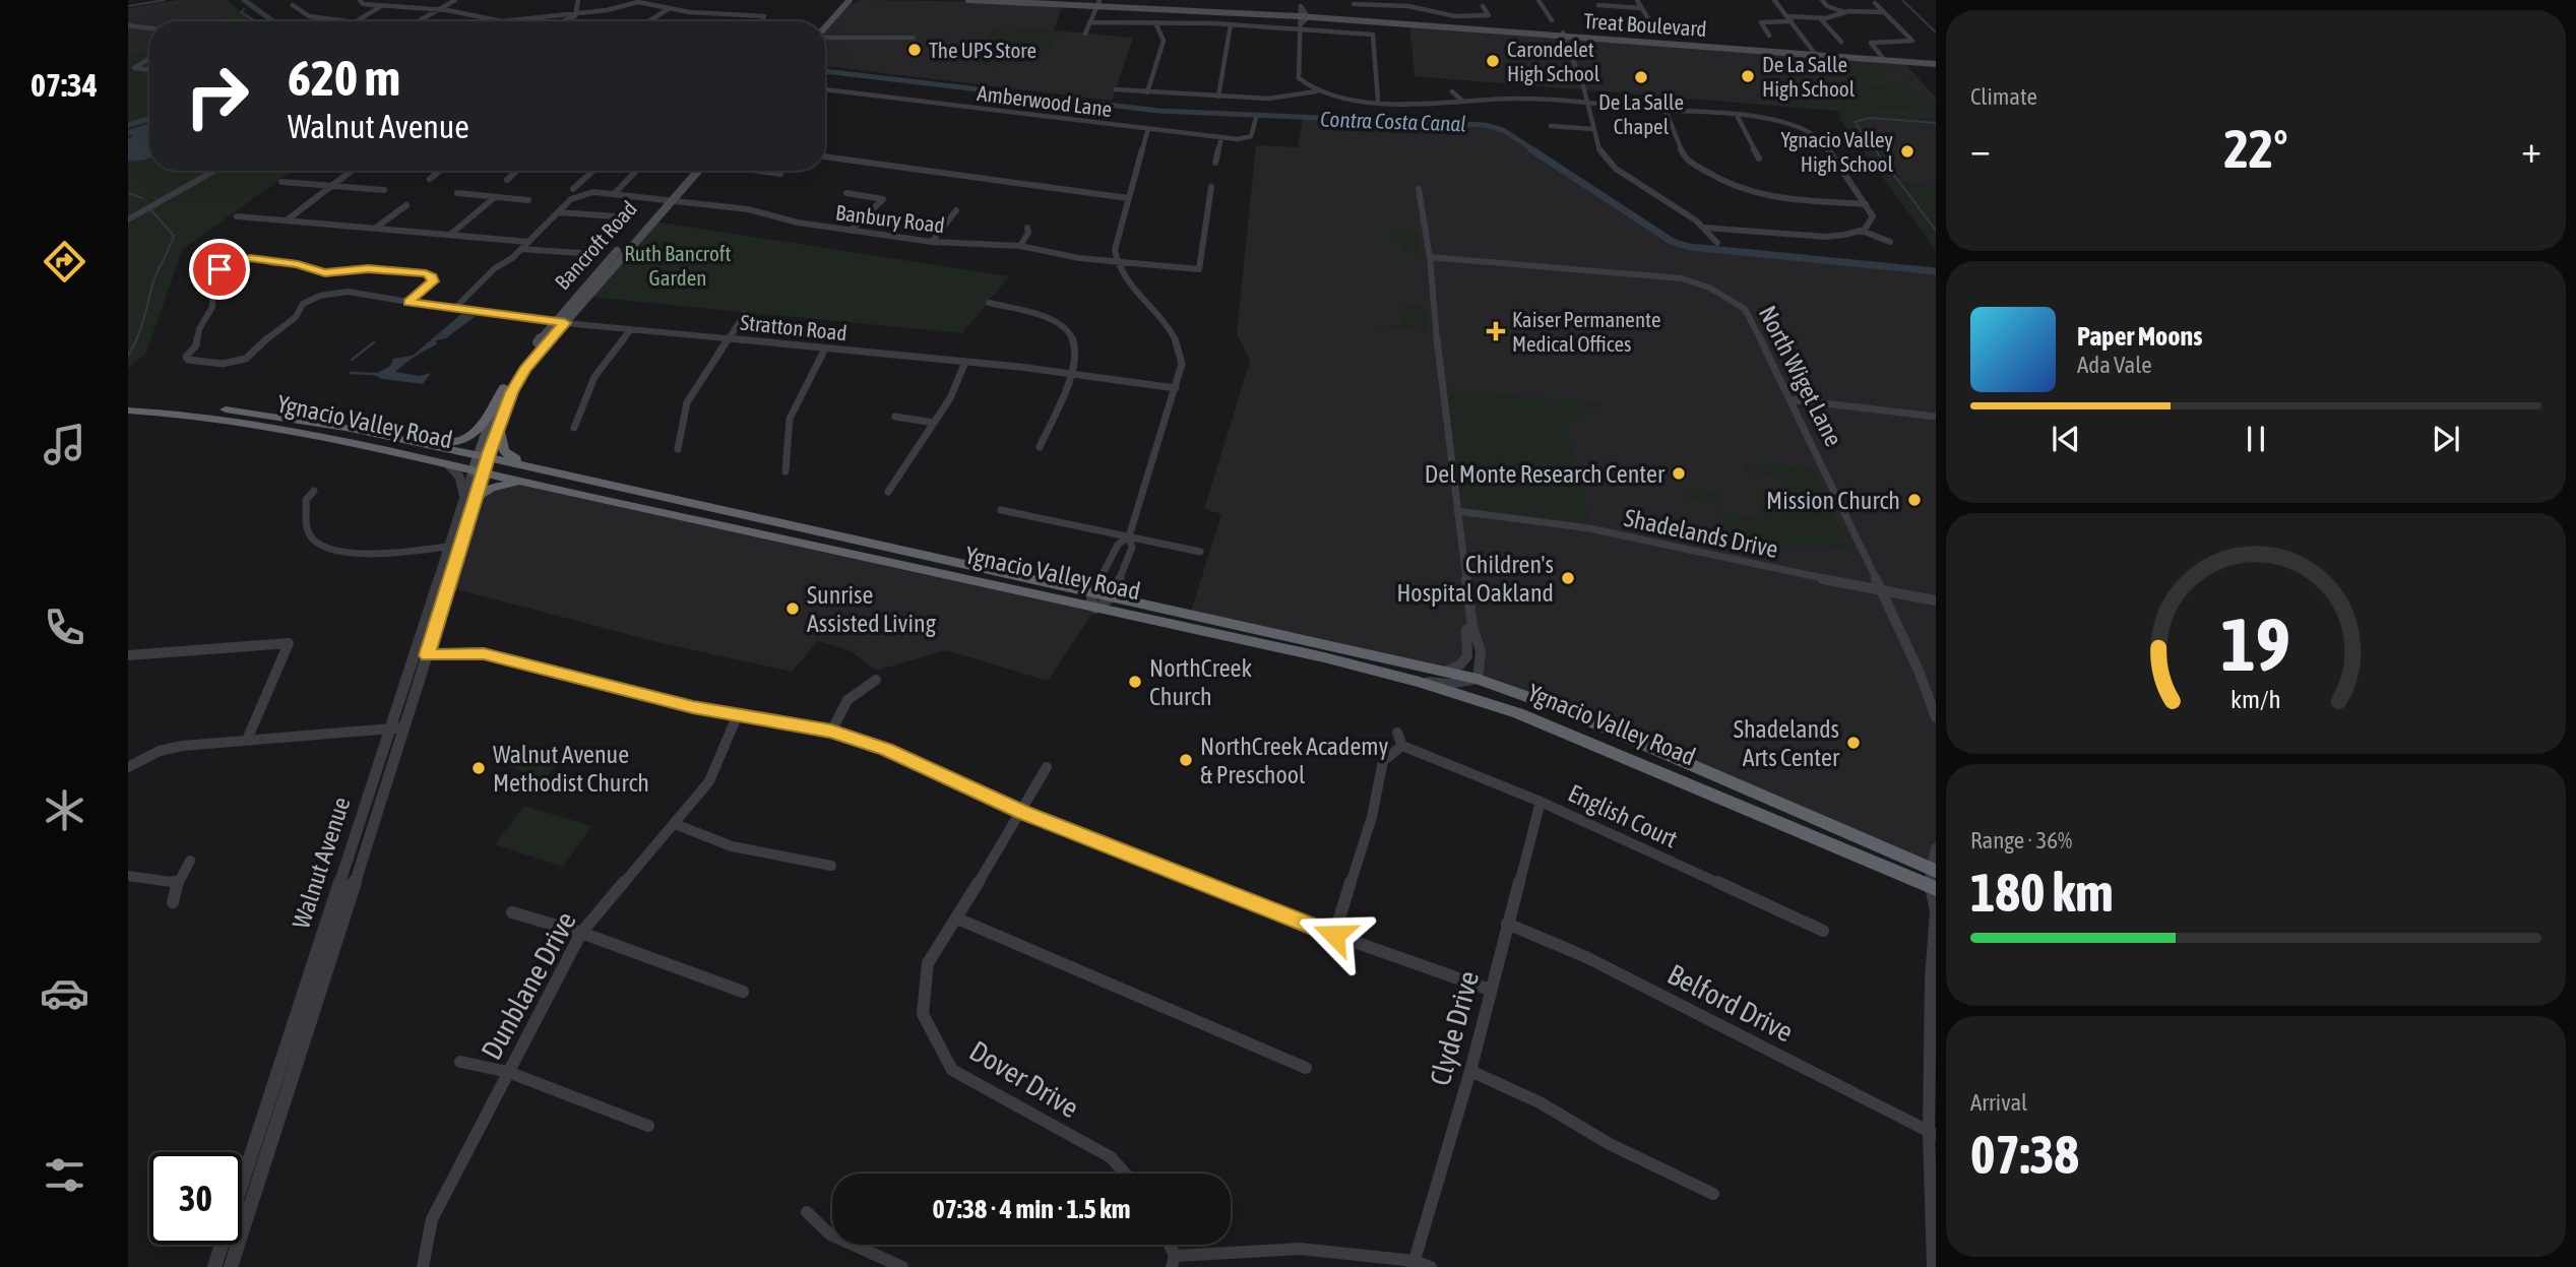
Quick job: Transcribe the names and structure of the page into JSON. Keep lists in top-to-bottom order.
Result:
{
  "streets": {
    "highway": ["Ygnacio Valley Road"],
    "main road": ["Treat Boulevard", "Bancroft Road"],
    "street": [
      "Amberwood Lane",
      "Banbury Road",
      "Stratton Road",
      "North Wiget Lane",
      "Shadelands Drive",
      "English Court",
      "Walnut Avenue",
      "Dunblane Drive",
      "Belford Drive",
      "Clyde Drive",
      "Dover Drive"
    ]
  },
  "crossings": [
    ["Banbury Road", "Bancroft Road"],
    ["Banbury Road", "Stratton Road"],
    ["Bancroft Road", "Stratton Road"],
    ["Bancroft Road", "Ygnacio Valley Road"],
    ["Bancroft Road", "Walnut Avenue"],
    ["North Wiget Lane", "Shadelands Drive"],
    ["Ygnacio Valley Road", "Walnut Avenue"],
    ["English Court", "Clyde Drive"],
    ["Belford Drive", "Clyde Drive"]
  ],
  "water": ["Contra Costa Canal"],
  "parks": ["Ruth Bancroft Garden"],
  "places": {
    "other": [
      "The UPS Store",
      "Carondelet High School",
      "De La Salle High School",
      "De La Salle Chapel",
      "Ygnacio Valley High School",
      "Del Monte Research Center",
      "Mission Church",
      "Children's Hospital Oakland",
      "Sunrise Assisted Living",
      "NorthCreek Church",
      "Shadelands Arts Center",
      "NorthCreek Academy & Preschool",
      "Walnut Avenue Methodist Church"
    ],
    "health": ["Kaiser Permanente Medical Offices"]
  },
  "page": {
    "tabs": "07:34",
    "tile": [
      "Climate",
      ["Range · 36%", "180 km"],
      ["Arrival", "07:38"]
    ],
    "turn": ["620 m", "Walnut Avenue"],
    "heat": ["−", "22°", "+"],
    "song": ["Paper Moons", "Ada Vale"],
    "limit": "30",
    "trip": "07:38 · 4 min · 1.5 km",
    "gauge": ["19", "km/h"]
  }
}
